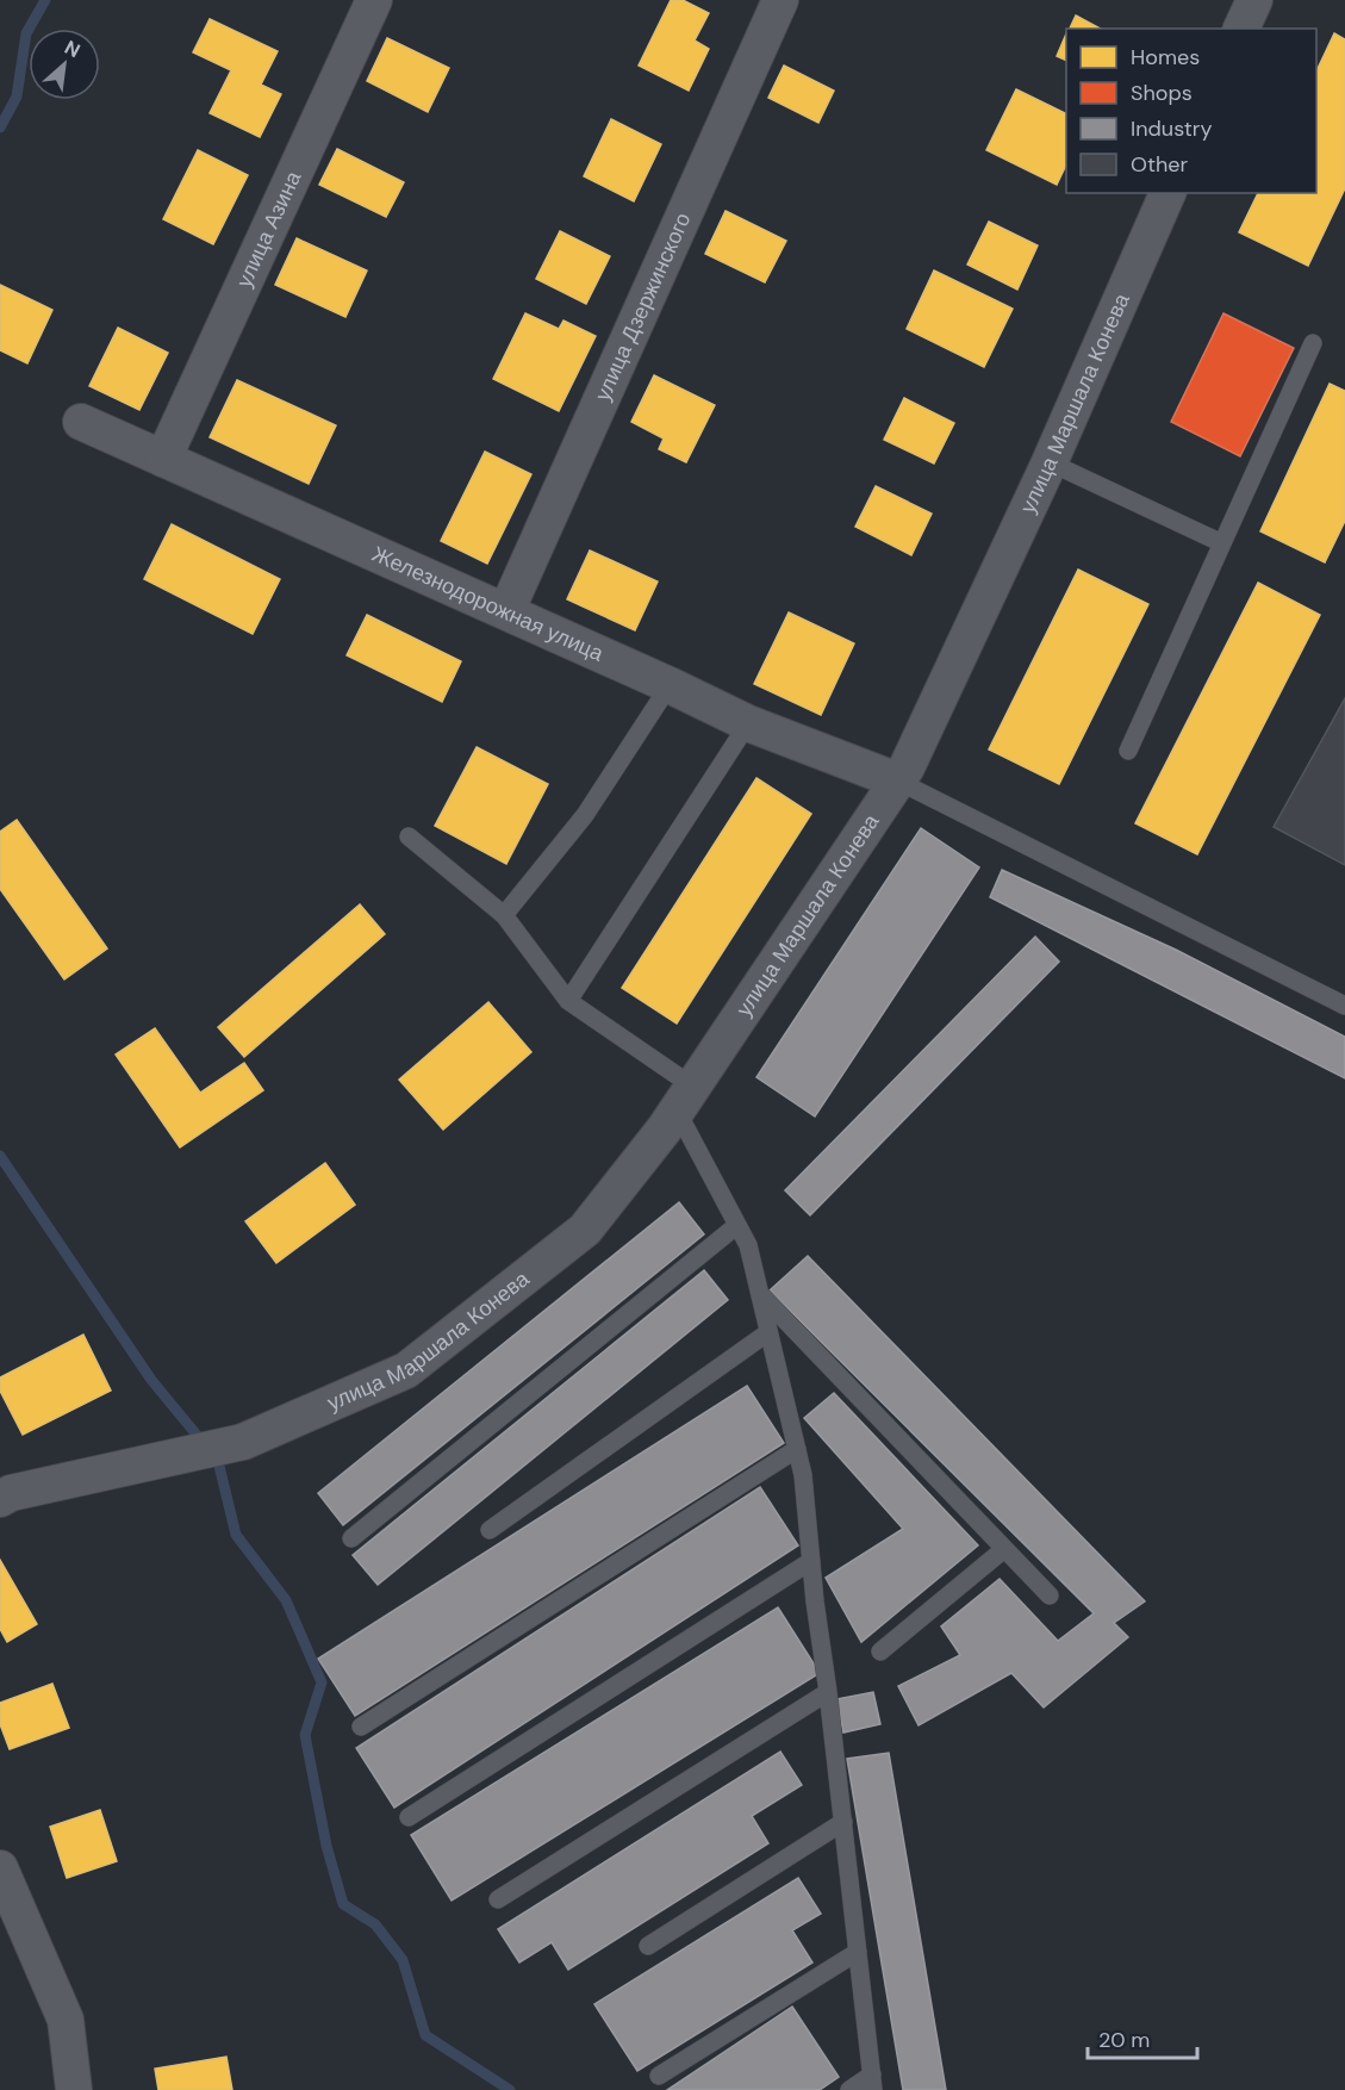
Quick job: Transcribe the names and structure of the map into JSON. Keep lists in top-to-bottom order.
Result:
{
  "streets": {
    "street": [
      "улица Азина",
      "улица Дзержинского",
      "улица Маршала Конева",
      "Железнодорожная улица"
    ]
  },
  "crossings": [
    ["улица Азина", "Железнодорожная улица"],
    ["улица Дзержинского", "Железнодорожная улица"],
    ["улица Маршала Конева", "Железнодорожная улица"]
  ],
  "legend": [
    "Homes",
    "Shops",
    "Industry",
    "Other"
  ],
  "scale_bar": "20 m",
  "north": "top right"
}
